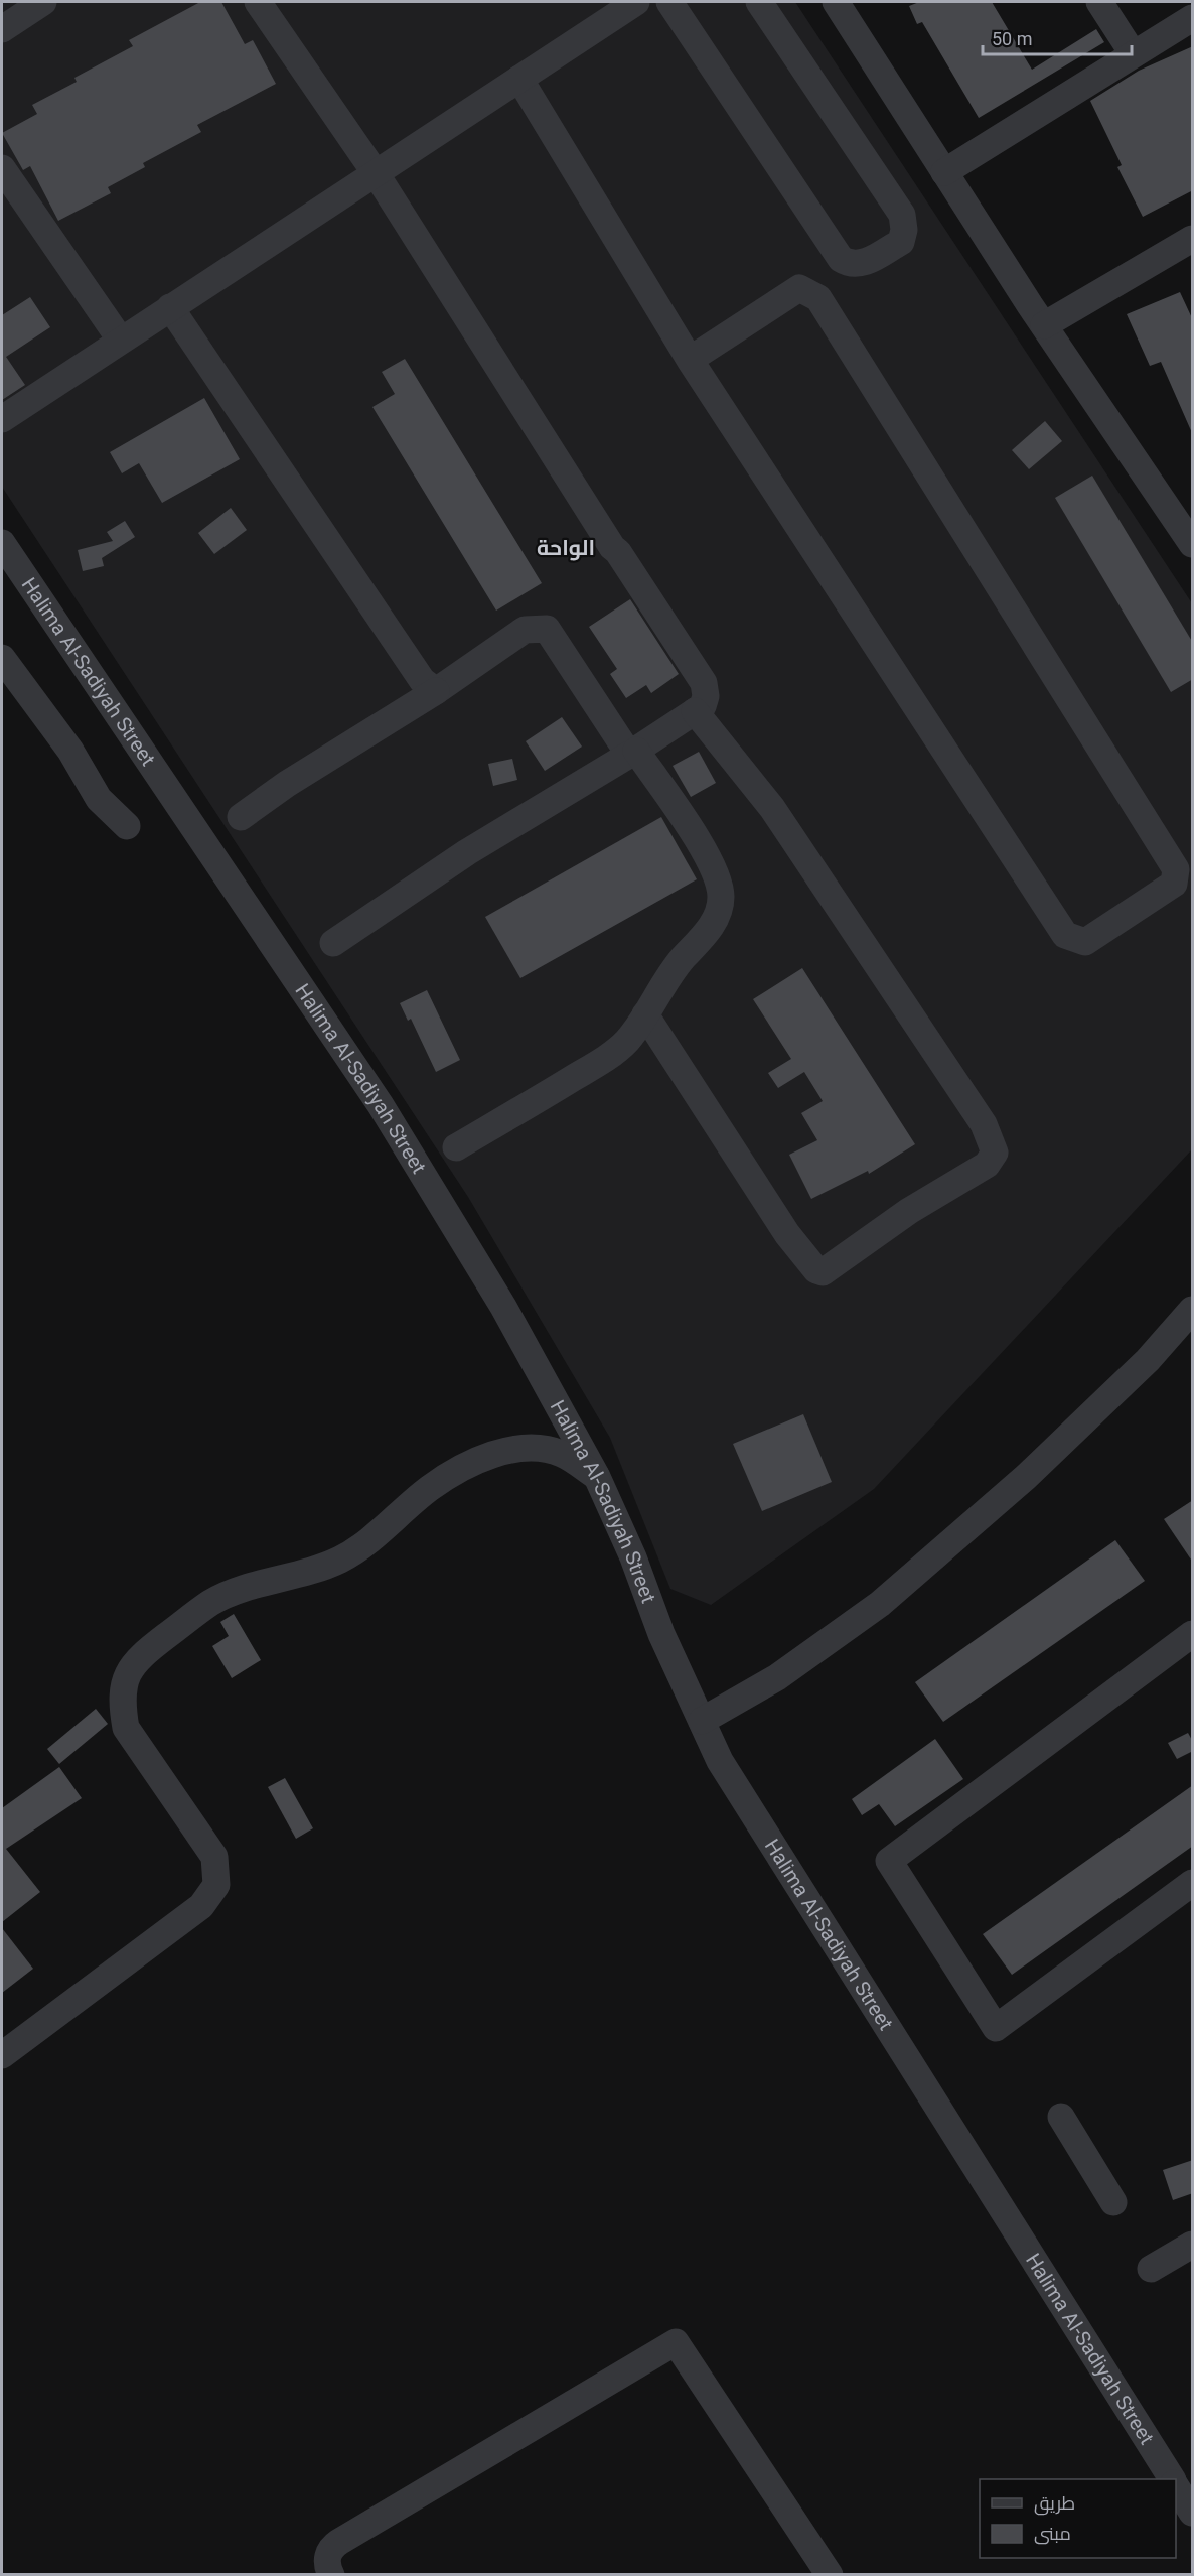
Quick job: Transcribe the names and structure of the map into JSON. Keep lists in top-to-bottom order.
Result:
{
  "streets": {
    "street": ["Halima Al-Sadiyah Street"]
  },
  "districts": ["الواحة"],
  "legend": ["طريق", "مبنى"],
  "scale_bar": "50 m"
}
